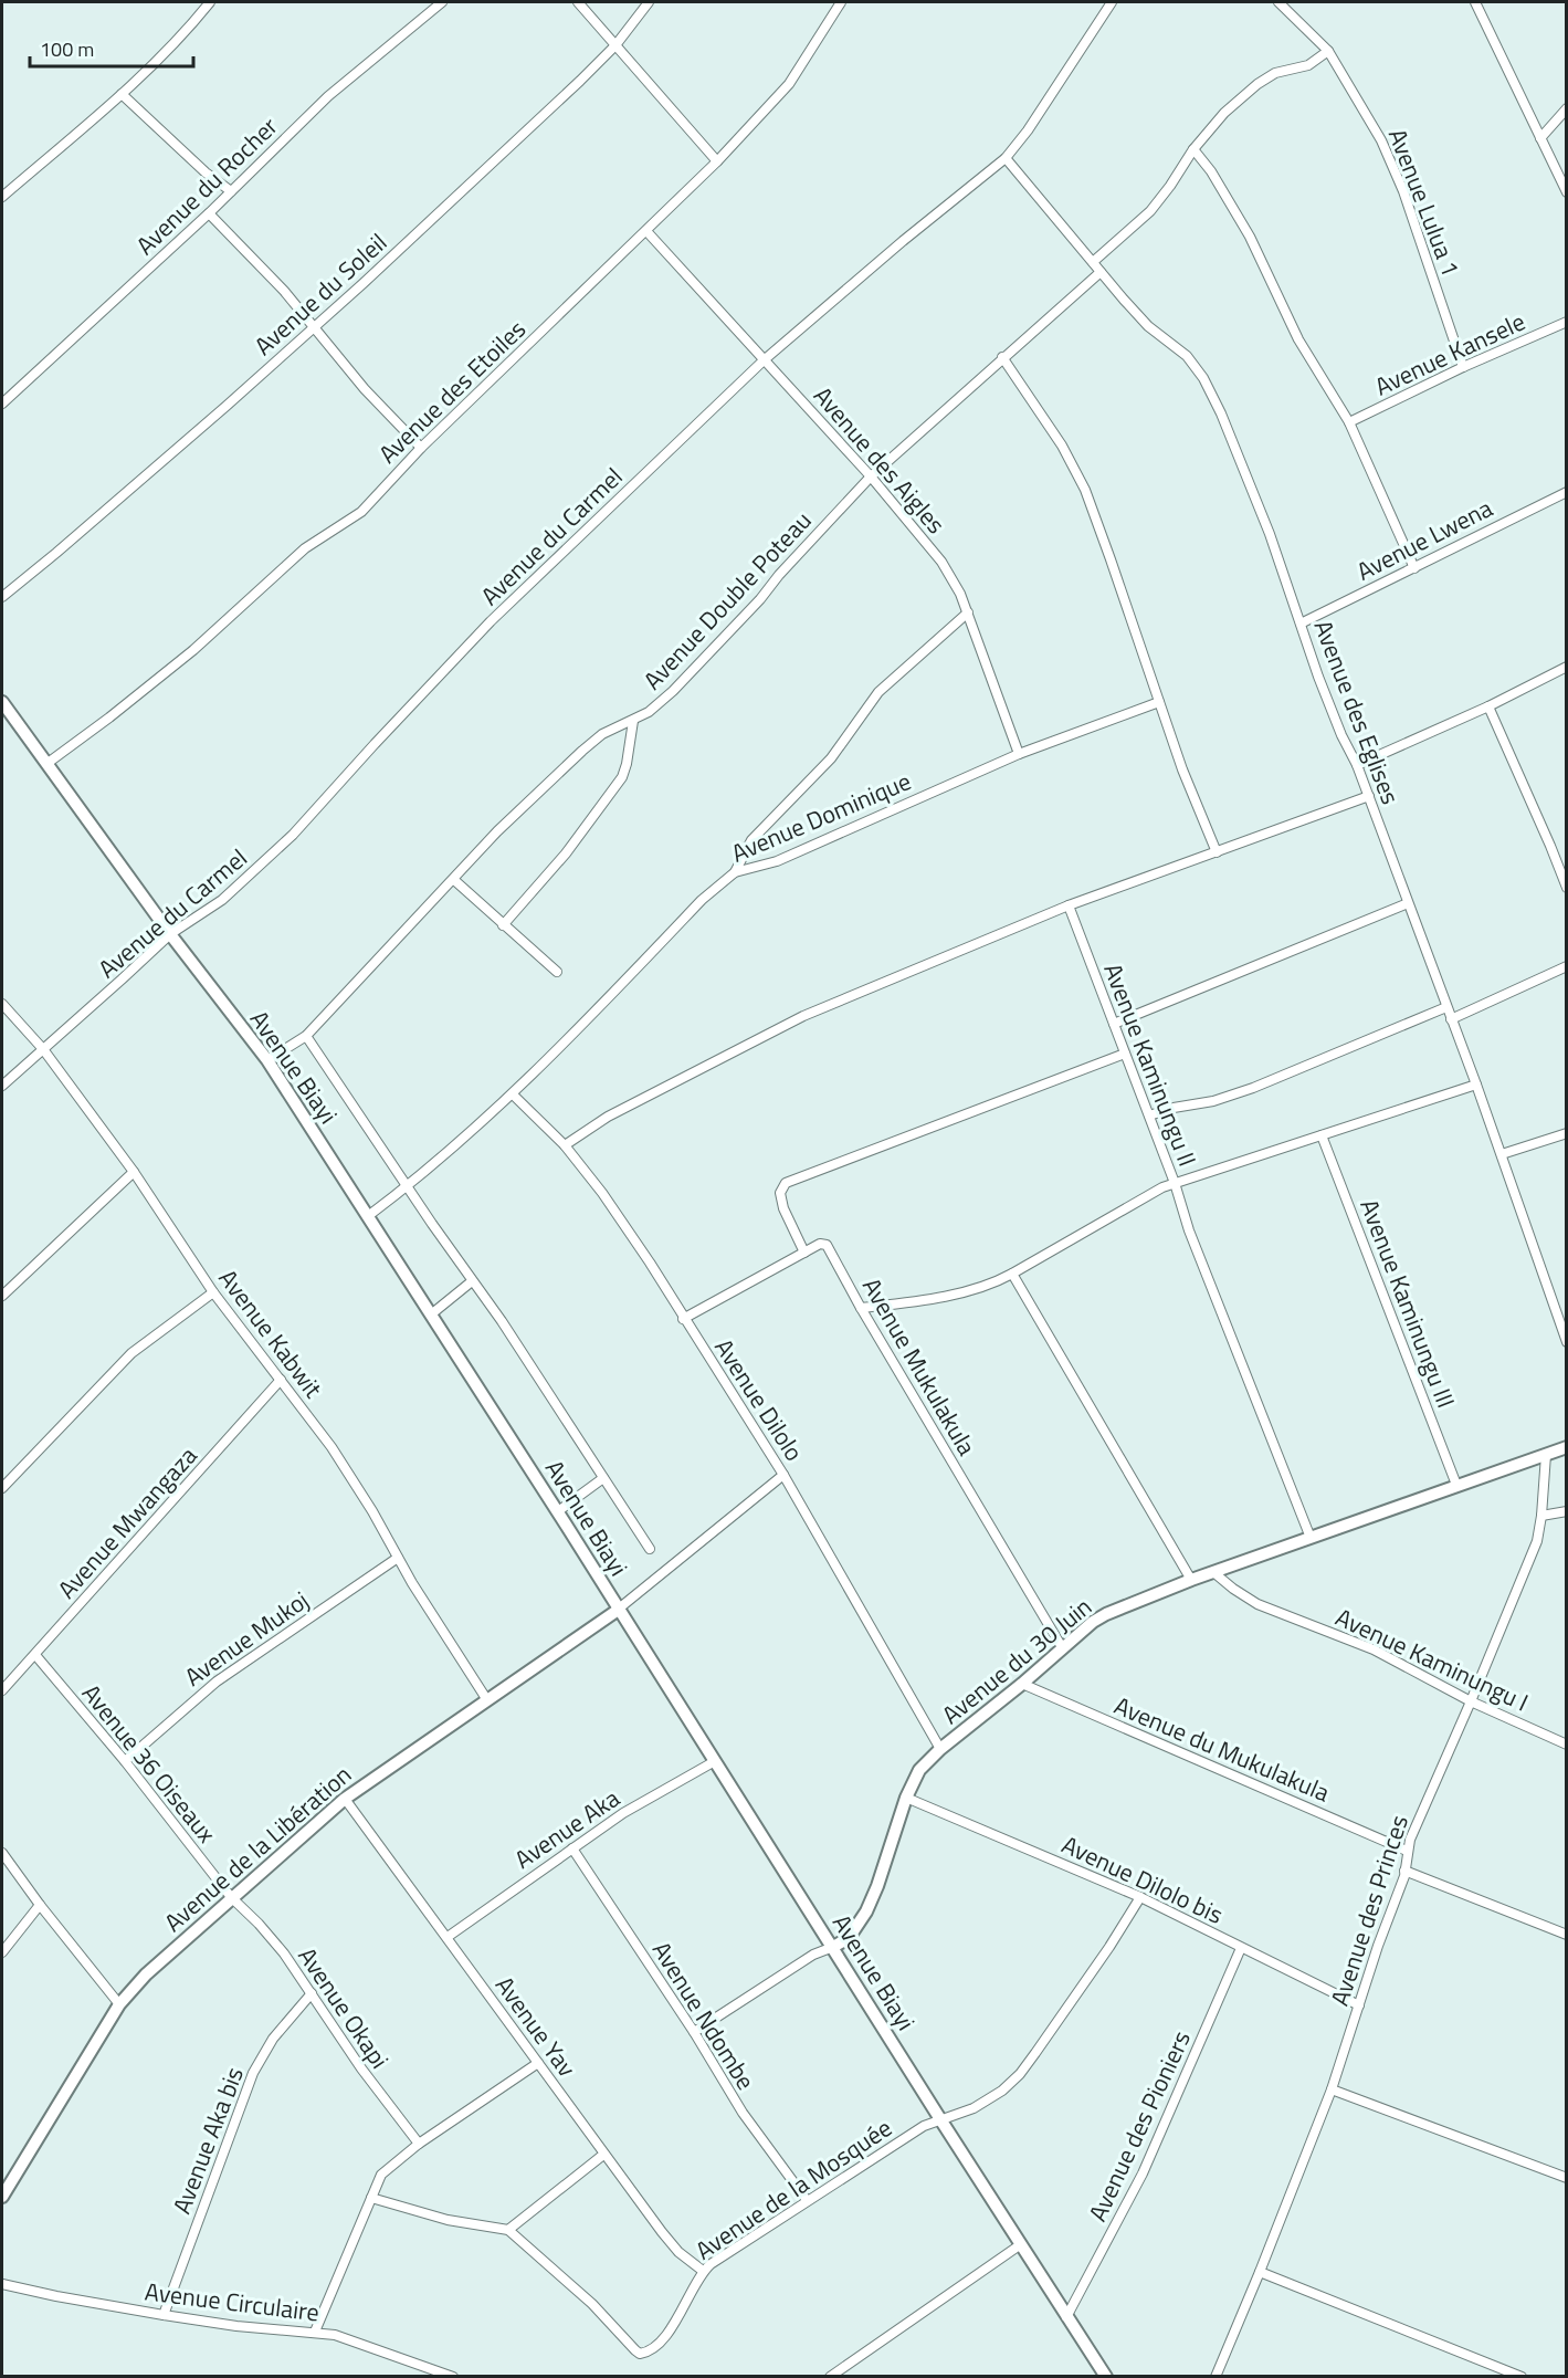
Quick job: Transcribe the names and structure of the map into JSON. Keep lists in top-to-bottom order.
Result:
{
  "streets": {
    "street": [
      "Avenue du Rocher",
      "Avenue Lulua 1",
      "Avenue du Soleil",
      "Avenue Kansele",
      "Avenue des Etoiles",
      "Avenue des Aigles",
      "Avenue du Carmel",
      "Avenue Lwena",
      "Avenue Double Poteau",
      "Avenue des Eglises",
      "Avenue Dominique",
      "Avenue Kaminungu II",
      "Avenue Biayi",
      "Avenue Kaminungu III",
      "Avenue Kabwit",
      "Avenue Mukulakula",
      "Avenue Dilolo",
      "Avenue Mwangaza",
      "Avenue Mukoj",
      "Avenue Kaminungu I",
      "Avenue du 30 Juin",
      "Avenue du Mukulakula",
      "Avenue 36 Oiseaux",
      "Avenue Aka",
      "Avenue de la Libération",
      "Avenue Dilolo bis",
      "Avenue des Princes",
      "Avenue Okapi",
      "Avenue Ndombe",
      "Avenue Yav",
      "Avenue des Pioniers",
      "Avenue Aka bis",
      "Avenue de la Mosquée",
      "Avenue Circulaire"
    ]
  },
  "crossings": [
    ["Avenue Lulua 1", "Avenue Kansele"],
    ["Avenue des Etoiles", "Avenue des Aigles"],
    ["Avenue des Etoiles", "Avenue Biayi"],
    ["Avenue des Aigles", "Avenue du Carmel"],
    ["Avenue des Aigles", "Avenue Double Poteau"],
    ["Avenue des Aigles", "Avenue Dominique"],
    ["Avenue du Carmel", "Avenue des Eglises"],
    ["Avenue du Carmel", "Avenue Biayi"],
    ["Avenue du Carmel", "Avenue Kabwit"],
    ["Avenue Lwena", "Avenue des Eglises"],
    ["Avenue Double Poteau", "Avenue des Eglises"],
    ["Avenue Double Poteau", "Avenue Biayi"],
    ["Avenue Dominique", "Avenue Biayi"],
    ["Avenue Dominique", "Avenue Dilolo"],
    ["Avenue Kaminungu II", "Avenue du 30 Juin"],
    ["Avenue Biayi", "Avenue du 30 Juin"],
    ["Avenue Biayi", "Avenue Aka"],
    ["Avenue Biayi", "Avenue de la Libération"],
    ["Avenue Biayi", "Avenue des Pioniers"],
    ["Avenue Biayi", "Avenue de la Mosquée"],
    ["Avenue Kaminungu III", "Avenue du 30 Juin"],
    ["Avenue Kabwit", "Avenue Mwangaza"],
    ["Avenue Kabwit", "Avenue Mukoj"],
    ["Avenue Kabwit", "Avenue de la Libération"],
    ["Avenue Mukulakula", "Avenue Dilolo"],
    ["Avenue Mukulakula", "Avenue du 30 Juin"],
    ["Avenue Dilolo", "Avenue du 30 Juin"],
    ["Avenue Mwangaza", "Avenue 36 Oiseaux"],
    ["Avenue Mukoj", "Avenue 36 Oiseaux"],
    ["Avenue Kaminungu I", "Avenue du 30 Juin"],
    ["Avenue Kaminungu I", "Avenue des Princes"],
    ["Avenue du 30 Juin", "Avenue du Mukulakula"],
    ["Avenue du 30 Juin", "Avenue Dilolo bis"],
    ["Avenue du 30 Juin", "Avenue des Princes"],
    ["Avenue du 30 Juin", "Avenue Ndombe"],
    ["Avenue du Mukulakula", "Avenue des Princes"],
    ["Avenue 36 Oiseaux", "Avenue de la Libération"],
    ["Avenue 36 Oiseaux", "Avenue Okapi"],
    ["Avenue Aka", "Avenue Ndombe"],
    ["Avenue Aka", "Avenue Yav"],
    ["Avenue de la Libération", "Avenue Okapi"],
    ["Avenue de la Libération", "Avenue Yav"],
    ["Avenue Dilolo bis", "Avenue des Princes"],
    ["Avenue Dilolo bis", "Avenue des Pioniers"],
    ["Avenue Dilolo bis", "Avenue de la Mosquée"],
    ["Avenue Okapi", "Avenue Aka bis"],
    ["Avenue Ndombe", "Avenue de la Mosquée"],
    ["Avenue Yav", "Avenue de la Mosquée"],
    ["Avenue Aka bis", "Avenue Circulaire"]
  ],
  "scale_bar": "100 m"
}
